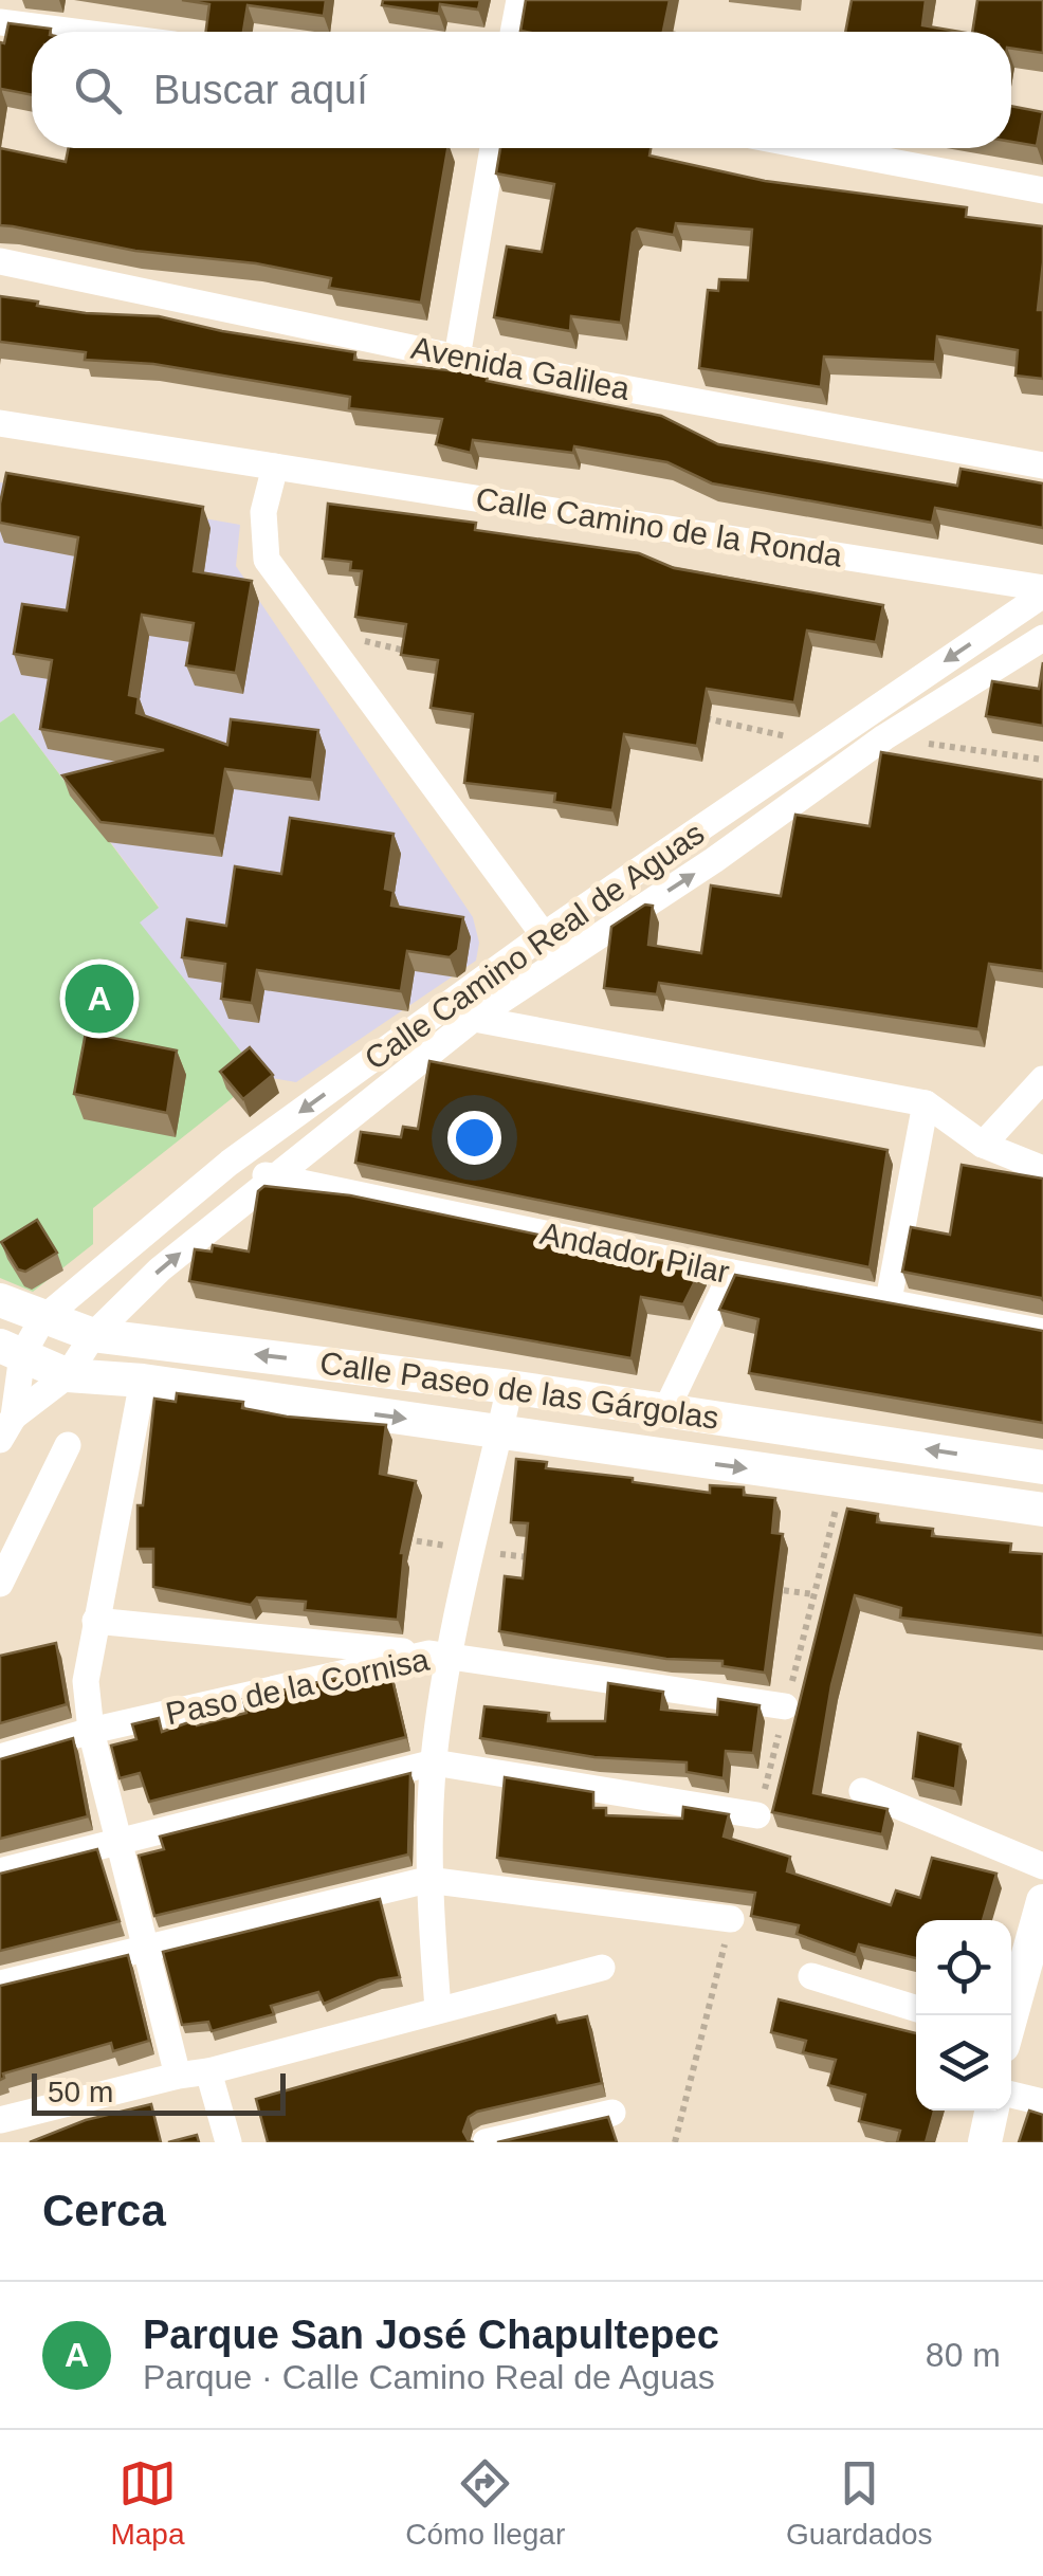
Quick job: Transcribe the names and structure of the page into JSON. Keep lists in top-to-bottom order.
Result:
{
  "streets": {
    "street": [
      "Avenida Galilea",
      "Calle Camino de la Ronda",
      "Calle Camino Real de Aguas",
      "Andador Pilar",
      "Calle Paseo de las Gárgolas",
      "Paso de la Cornisa"
    ]
  },
  "crossings": [
    ["Calle Camino de la Ronda", "Calle Camino Real de Aguas"],
    ["Calle Camino Real de Aguas", "Andador Pilar"],
    ["Calle Camino Real de Aguas", "Calle Paseo de las Gárgolas"]
  ],
  "scale_bar": "50 m",
  "page": {
    "search": "Buscar aquí",
    "pins": "A",
    "scale": "50 m",
    "heading": "Cerca",
    "list": [
      {
        "mark": "A",
        "name": "Parque San José Chapultepec",
        "note": "Parque · Calle Camino Real de Aguas",
        "value": "80 m"
      }
    ],
    "nav": ["Mapa", "Cómo llegar", "Guardados"]
  }
}
